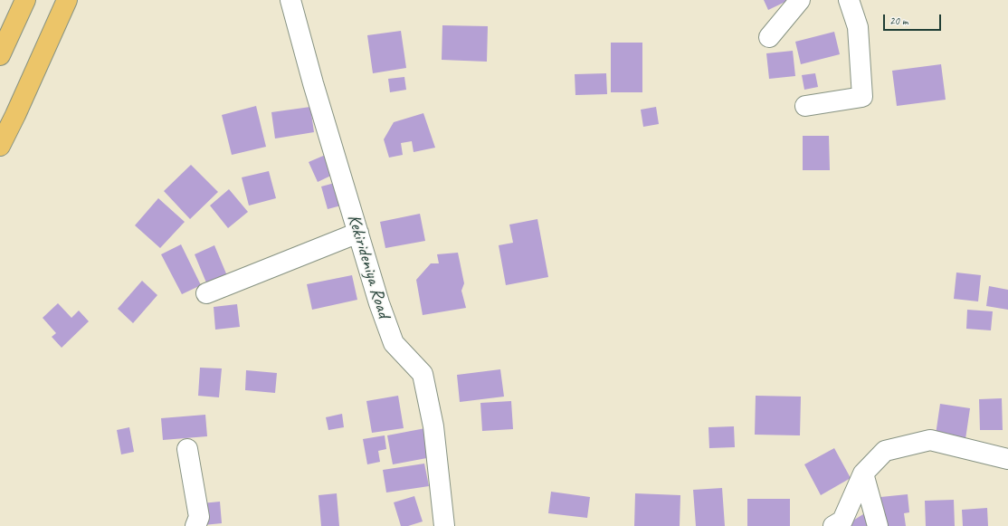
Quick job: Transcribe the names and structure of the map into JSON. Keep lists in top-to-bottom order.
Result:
{
  "streets": {
    "street": ["Kekirideniya Road"]
  },
  "scale_bar": "20 m"
}
